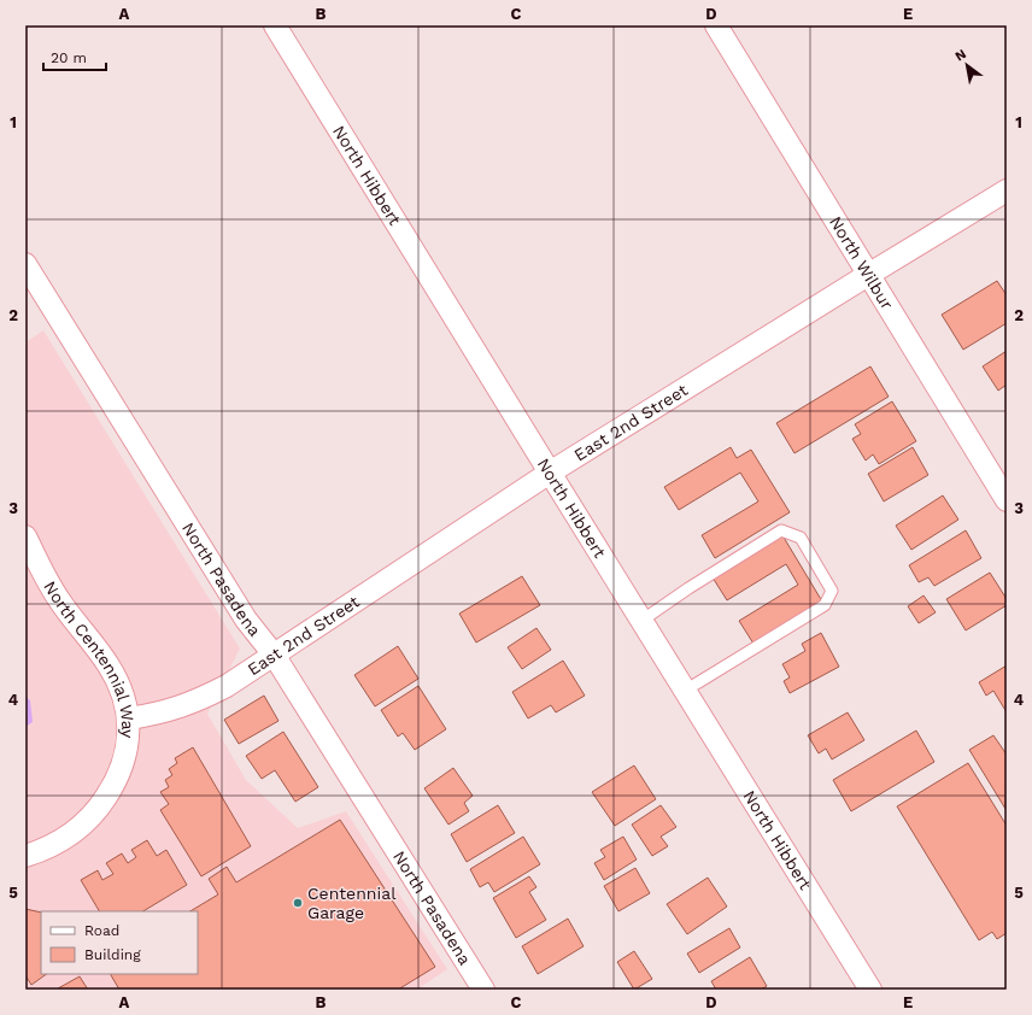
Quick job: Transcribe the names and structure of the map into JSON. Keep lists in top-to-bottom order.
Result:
{
  "streets": {
    "street": [
      "North Hibbert",
      "North Wilbur",
      "East 2nd Street",
      "North Pasadena",
      "North Centennial Way"
    ]
  },
  "crossings": [
    ["North Hibbert", "East 2nd Street"],
    ["North Wilbur", "East 2nd Street"],
    ["East 2nd Street", "North Pasadena"],
    ["East 2nd Street", "North Centennial Way"]
  ],
  "places": ["Centennial Garage"],
  "legend": ["Road", "Building"],
  "scale_bar": "20 m",
  "north": "top left",
  "grid": {
    "columns": [
      "A",
      "B",
      "C",
      "D",
      "E"
    ],
    "rows": [
      "1",
      "2",
      "3",
      "4",
      "5"
    ]
  }
}
